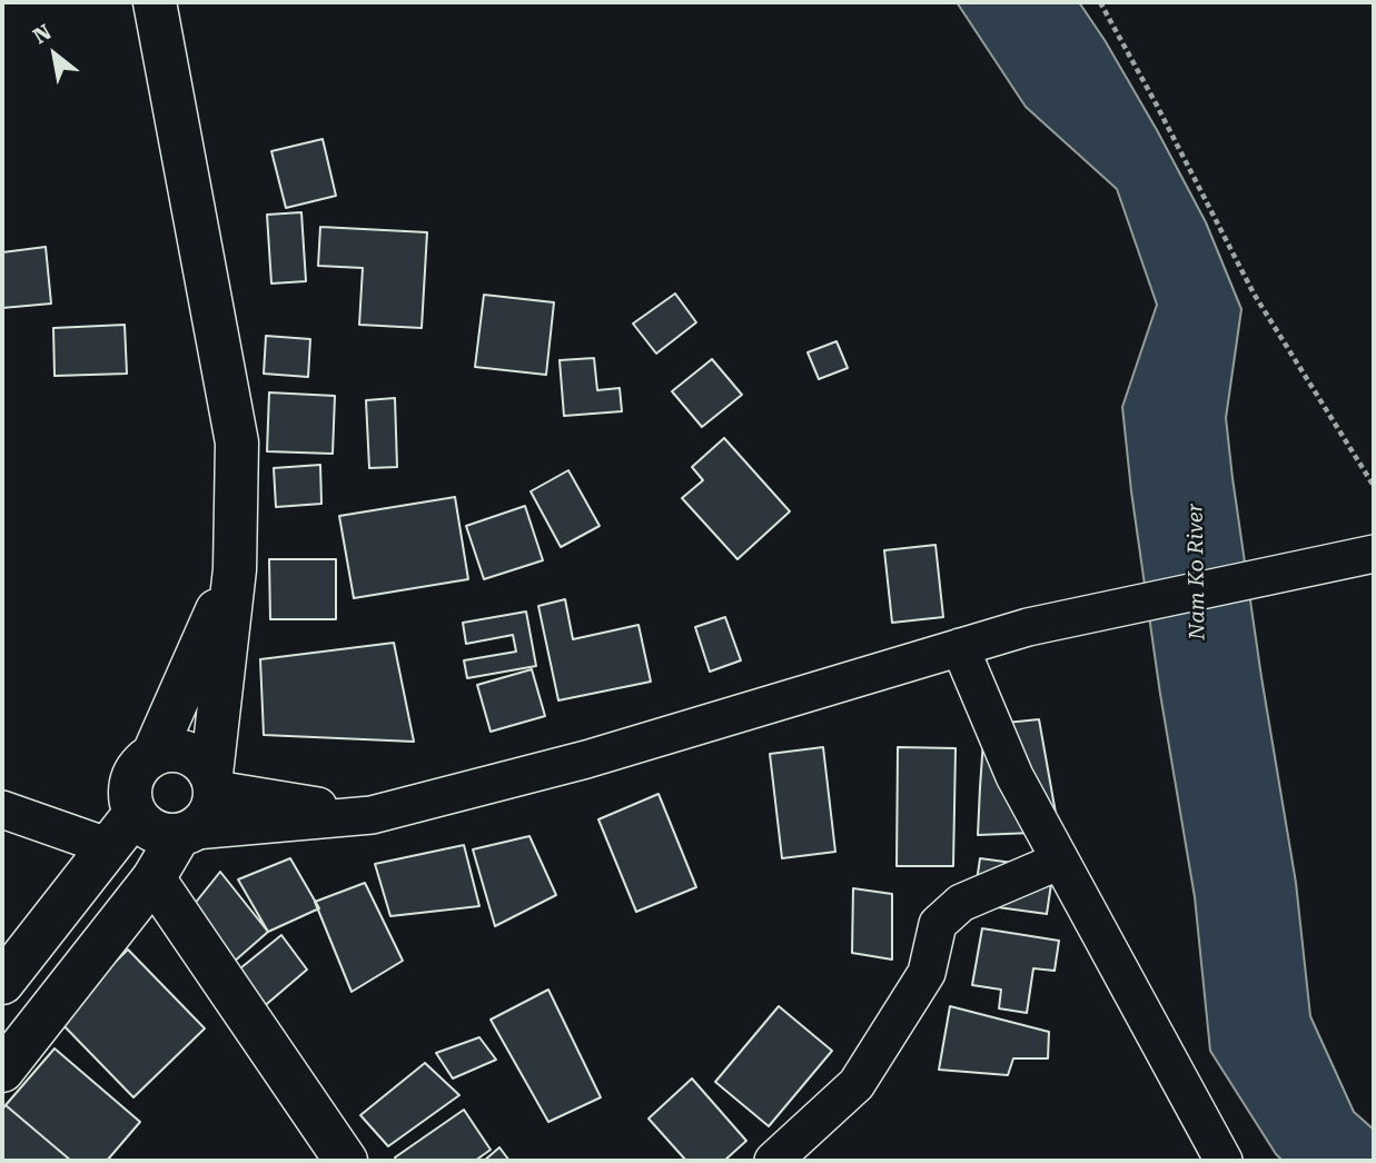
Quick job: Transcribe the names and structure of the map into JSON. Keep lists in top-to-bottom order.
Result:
{
  "water": ["Nam Ko River"],
  "north": "top left"
}
